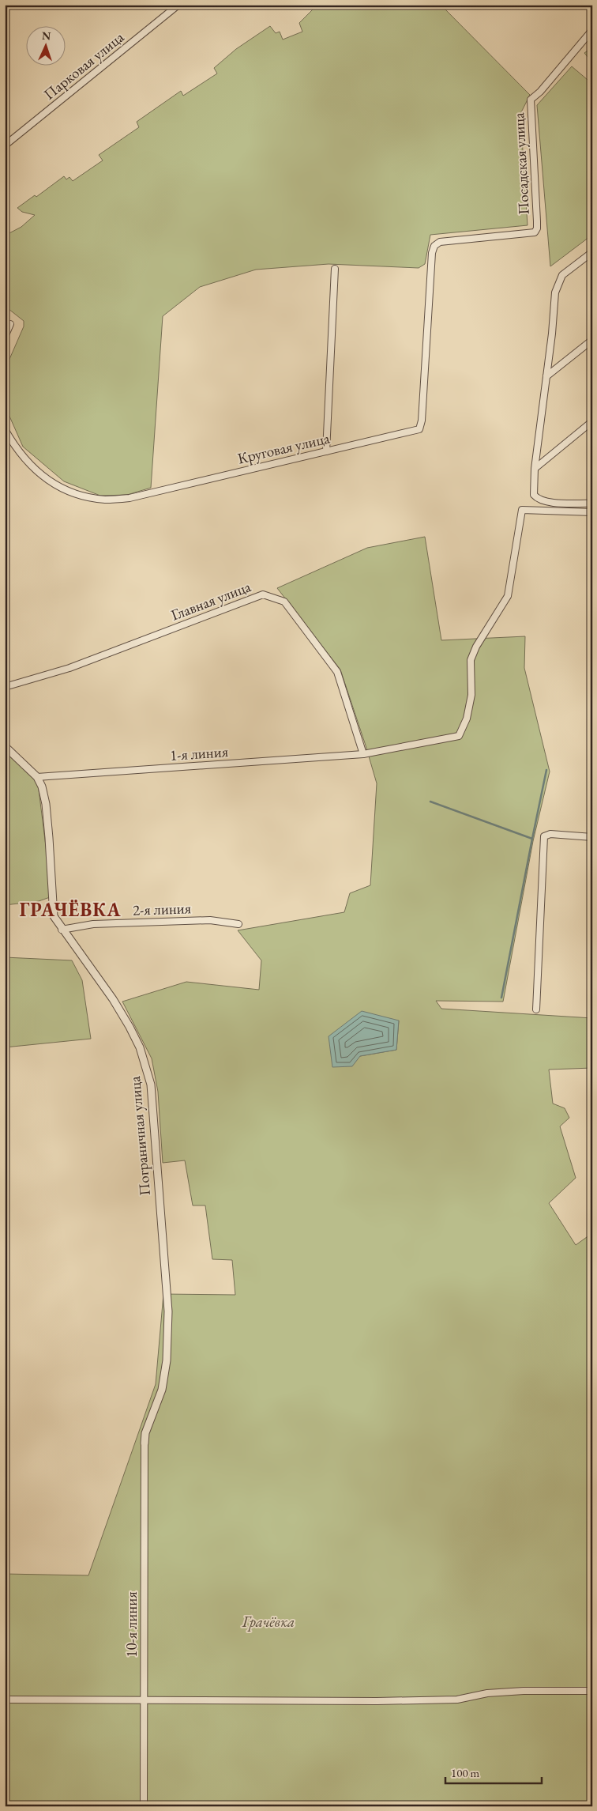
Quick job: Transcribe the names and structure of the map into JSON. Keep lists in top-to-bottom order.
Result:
{
  "streets": {
    "street": [
      "Парковая улица",
      "Посадская улица",
      "Круговая улица",
      "Главная улица",
      "1-я линия",
      "2-я линия",
      "Пограничная улица",
      "10-я линия"
    ]
  },
  "crossings": [
    ["Посадская улица", "Круговая улица"],
    ["Главная улица", "1-я линия"],
    ["1-я линия", "Пограничная улица"],
    ["2-я линия", "Пограничная улица"],
    ["Пограничная улица", "10-я линия"]
  ],
  "districts": ["ГРАЧЁВКА"],
  "parks": ["Грачёвка"],
  "scale_bar": "100 m",
  "north": "top"
}
